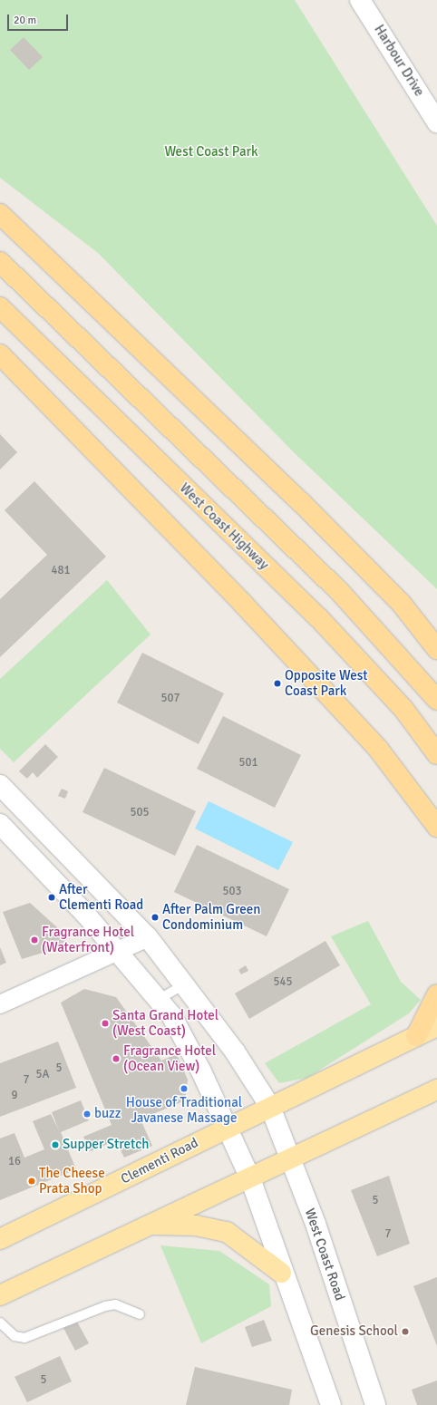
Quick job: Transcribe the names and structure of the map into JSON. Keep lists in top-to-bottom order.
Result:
{
  "streets": {
    "highway": ["West Coast Highway"],
    "main road": ["Harbour Drive", "Clementi Road", "West Coast Road"]
  },
  "crossings": [
    ["Clementi Road", "West Coast Road"]
  ],
  "parks": ["West Coast Park"],
  "places": [
    "Opposite West Coast Park",
    "After Clementi Road",
    "After Palm Green Condominium",
    "Fragrance Hotel (Waterfront)",
    "Santa Grand Hotel (West Coast)",
    "Fragrance Hotel (Ocean View)",
    "House of Traditional Javanese Massage",
    "buzz",
    "Supper Stretch",
    "The Cheese Prata Shop",
    "Genesis School"
  ],
  "house_numbers": [
    "481",
    "507",
    "501",
    "505",
    "503",
    "545",
    "5",
    "5A",
    "7",
    "9",
    "16",
    "5",
    "7",
    "5"
  ],
  "scale_bar": "20 m"
}
